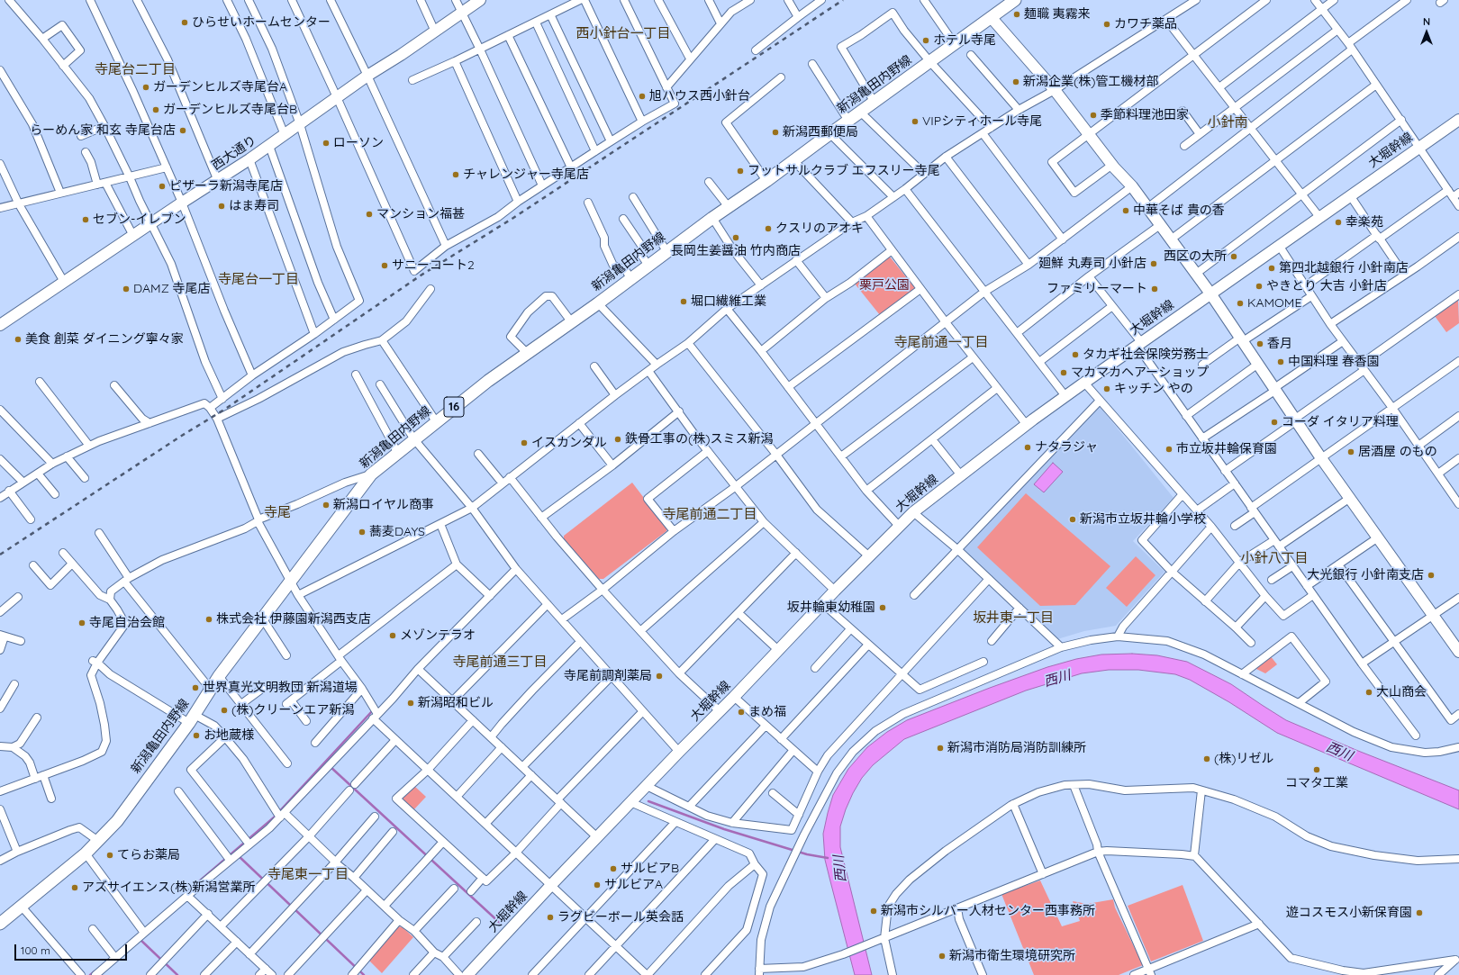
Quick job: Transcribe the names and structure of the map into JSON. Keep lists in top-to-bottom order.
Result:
{
  "streets": {
    "main road": ["新潟亀田内野線", "16"],
    "street": ["大堀幹線", "西大通り"]
  },
  "districts": [
    "西小針台一丁目",
    "寺尾台二丁目",
    "小針南",
    "寺尾台一丁目",
    "寺尾前通一丁目",
    "寺尾",
    "寺尾前通二丁目",
    "小針八丁目",
    "坂井東一丁目",
    "寺尾前通三丁目",
    "寺尾東一丁目"
  ],
  "water": ["西川"],
  "parks": ["栗戸公園"],
  "places": [
    "麺職 夷霧来",
    "ひらせいホームセンター",
    "カワチ薬品",
    "ホテル寺尾",
    "新潟企業(株)管工機材部",
    "ガーデンヒルズ寺尾台A",
    "旭ハウス西小針台",
    "ガーデンヒルズ寺尾台B",
    "季節料理池田家",
    "VIPシティホール寺尾",
    "らーめん家 和玄 寺尾台店",
    "新潟西郵便局",
    "ローソン",
    "フットサルクラブ エフスリー寺尾",
    "チャレンジャー寺尾店",
    "ピザーラ新潟寺尾店",
    "はま寿司",
    "中華そば 貴の香",
    "マンション福甚",
    "セブン-イレブン",
    "幸楽苑",
    "クスリのアオキ",
    "長岡生姜醤油 竹内商店",
    "西区の大所",
    "廻鮮 丸寿司 小針店",
    "サニーコート2",
    "第四北越銀行 小針南店",
    "やきとり 大吉 小針店",
    "DAMZ 寺尾店",
    "ファミリーマート",
    "堀口繊維工業",
    "KAMOME",
    "美食 創菜 ダイニング寧々家",
    "香月",
    "タカギ社会保険労務士",
    "中国料理 春香園",
    "マカマカヘアーショップ",
    "キッチン やの",
    "コーダ イタリア料理",
    "鉄骨工事の(株)スミス新潟",
    "イスカンダル",
    "ナタラジャ",
    "市立坂井輪保育園",
    "居酒屋 のもの",
    "新潟ロイヤル商事",
    "新潟市立坂井輪小学校",
    "蕎麦DAYS",
    "大光銀行 小針南支店",
    "坂井輪東幼稚園",
    "株式会社 伊藤園新潟西支店",
    "寺尾自治会館",
    "メゾンテラオ",
    "寺尾前調剤薬局",
    "世界真光文明教団 新潟道場",
    "大山商会",
    "新潟昭和ビル",
    "(株)クリーンエア新潟",
    "まめ福",
    "お地蔵様",
    "新潟市消防局消防訓練所",
    "(株)リゼル",
    "コマタ工業",
    "てらお薬局",
    "サルビアB",
    "サルビアA",
    "アズサイエンス(株)新潟営業所",
    "新潟市シルバー人材センター西事務所",
    "遊コスモス小新保育園",
    "ラグビーボール英会話",
    "新潟市衛生環境研究所"
  ],
  "scale_bar": "100 m",
  "north": "top"
}
